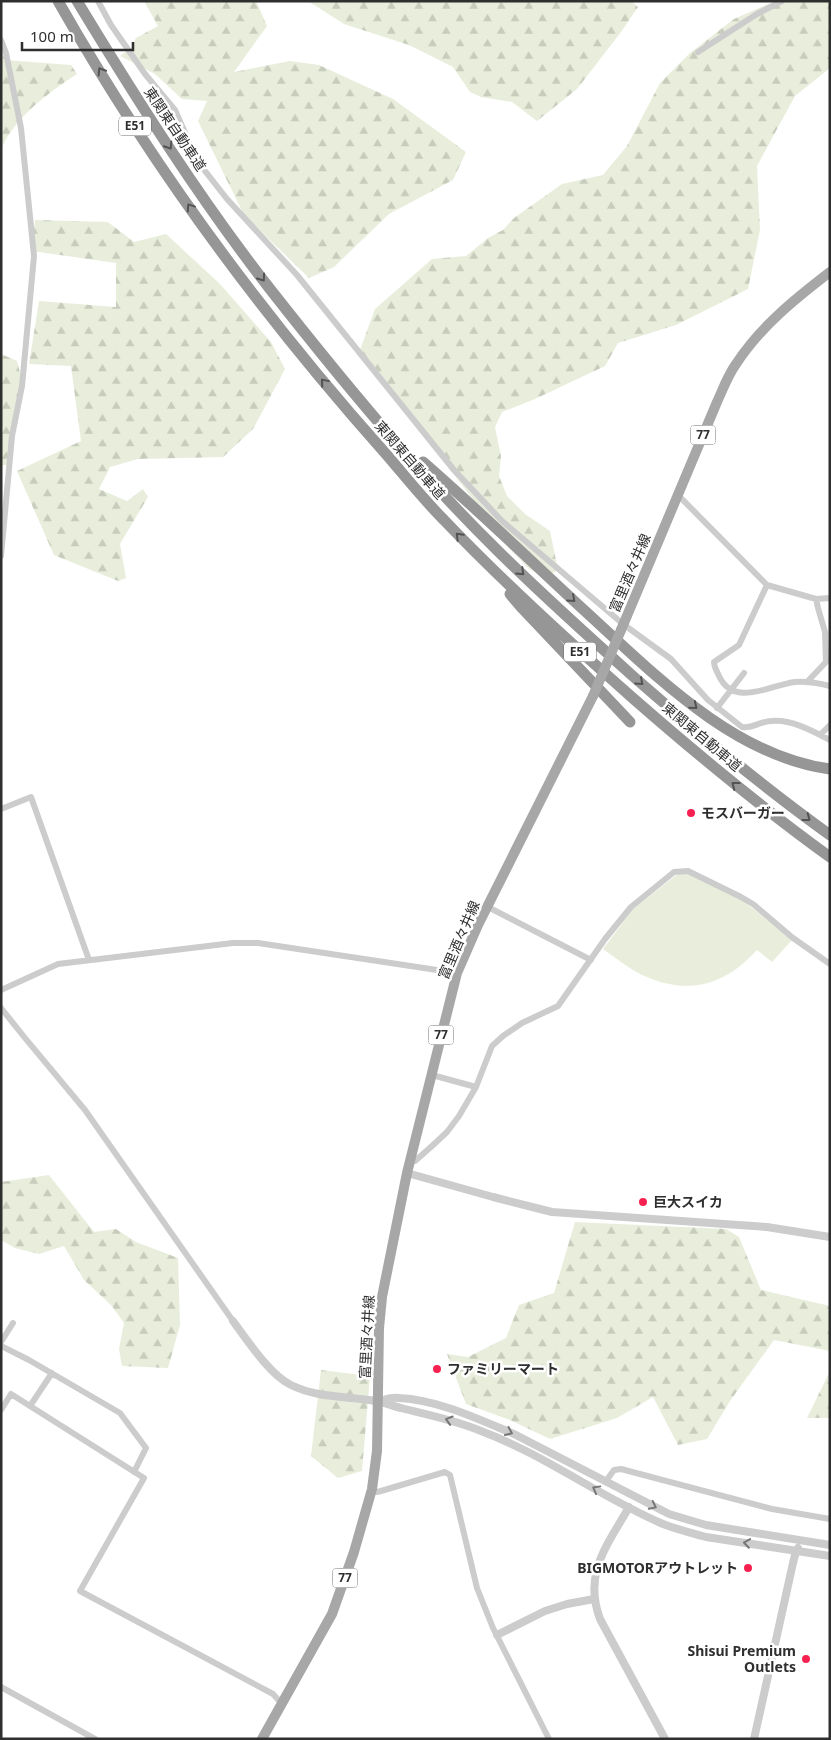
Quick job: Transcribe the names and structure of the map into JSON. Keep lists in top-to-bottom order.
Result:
{
  "streets": {
    "highway": ["E51", "東関東自動車道"],
    "main road": ["77", "富里酒々井線"]
  },
  "places": [
    "モスバーガー",
    "巨大スイカ",
    "ファミリーマート",
    "BIGMOTORアウトレット",
    "Shisui Premium Outlets"
  ],
  "scale_bar": "100 m"
}
